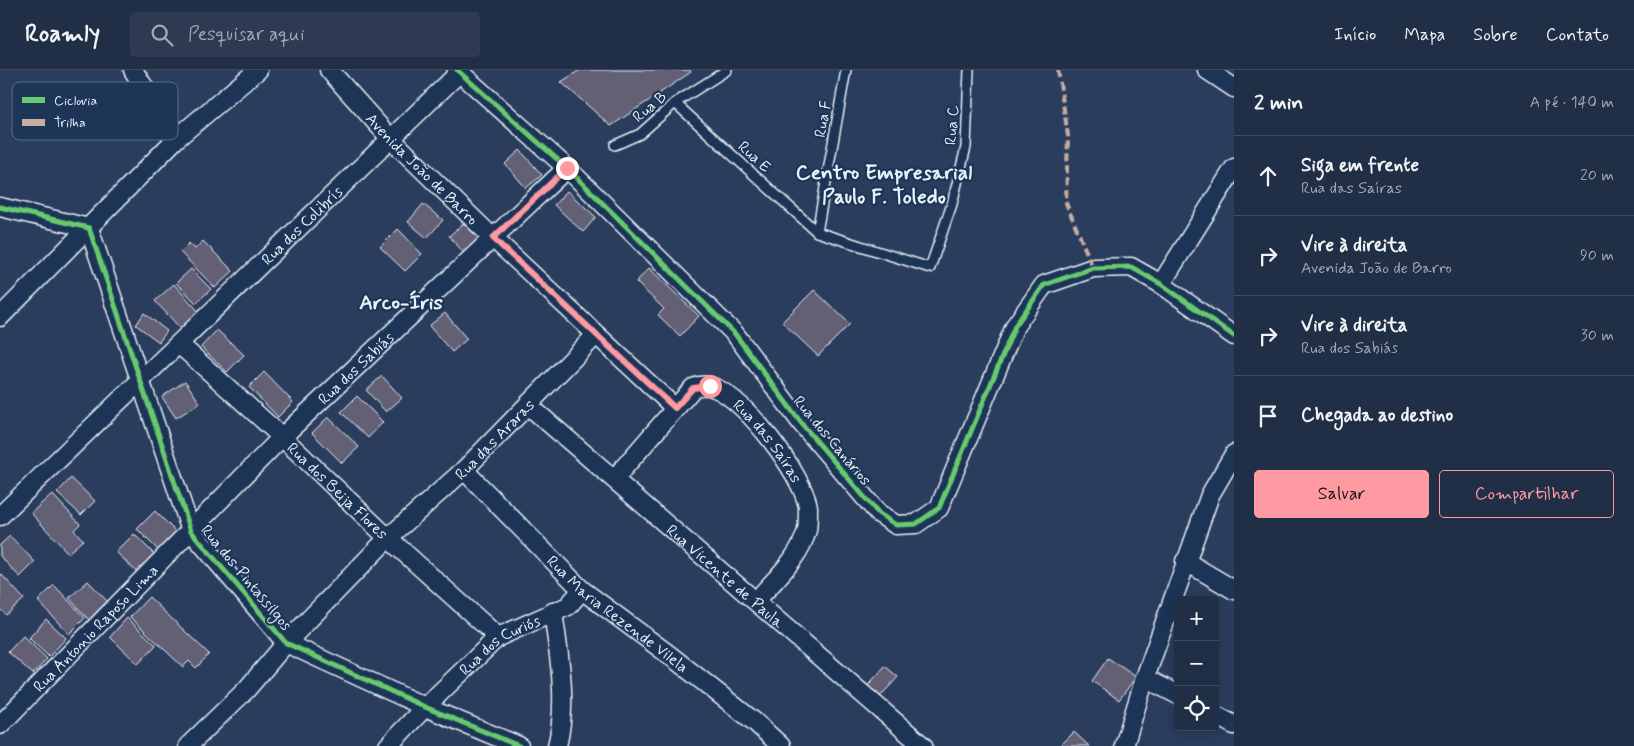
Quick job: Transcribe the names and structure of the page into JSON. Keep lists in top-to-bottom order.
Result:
{
  "streets": {
    "street": [
      "Avenida João de Barro",
      "Rua dos Colibrís",
      "Rua dos Sabiás",
      "Rua das Araras",
      "Rua dos Canários",
      "Rua das Saíras",
      "Rua dos Beija Flores",
      "Rua Vicente de Paula",
      "Rua dos Pintassilgos",
      "Rua Maria Rezende Vilela",
      "Rua Antonio Raposo Lima",
      "Rua dos Curiós"
    ],
    "lane": [
      "Rua B",
      "Rua F",
      "Rua C",
      "Rua E"
    ]
  },
  "crossings": [
    ["Rua B", "Rua E"],
    ["Rua F", "Rua E"],
    ["Rua C", "Rua E"],
    ["Avenida João de Barro", "Rua dos Colibrís"],
    ["Avenida João de Barro", "Rua dos Sabiás"],
    ["Avenida João de Barro", "Rua das Araras"],
    ["Avenida João de Barro", "Rua das Saíras"],
    ["Rua dos Colibrís", "Rua dos Canários"],
    ["Rua dos Colibrís", "Rua dos Beija Flores"],
    ["Rua dos Colibrís", "Rua dos Pintassilgos"],
    ["Rua dos Sabiás", "Rua dos Canários"],
    ["Rua dos Sabiás", "Rua dos Beija Flores"],
    ["Rua dos Sabiás", "Rua dos Pintassilgos"],
    ["Rua dos Sabiás", "Rua Antonio Raposo Lima"],
    ["Rua das Araras", "Rua dos Beija Flores"],
    ["Rua das Araras", "Rua Vicente de Paula"],
    ["Rua das Araras", "Rua dos Pintassilgos"],
    ["Rua das Araras", "Rua Maria Rezende Vilela"],
    ["Rua das Saíras", "Rua Vicente de Paula"],
    ["Rua dos Beija Flores", "Rua dos Curiós"],
    ["Rua dos Pintassilgos", "Rua Antonio Raposo Lima"],
    ["Rua dos Pintassilgos", "Rua dos Curiós"],
    ["Rua Maria Rezende Vilela", "Rua dos Curiós"]
  ],
  "districts": ["Centro Empresarial Paulo F. Toledo", "Arco-Íris"],
  "legend": ["Ciclovia", "Trilha"],
  "page": {
    "header": "Roamly",
    "search": "Pesquisar aqui",
    "nav": [
      "Início",
      "Mapa",
      "Sobre",
      "Contato"
    ],
    "heading": ["2 min", "A pé · 140 m"],
    "list": [
      ["Siga em frente", "Rua das Saíras", "20 m"],
      ["Vire à direita", "Avenida João de Barro", "90 m"],
      ["Vire à direita", "Rua dos Sabiás", "30 m"],
      "Chegada ao destino"
    ],
    "buttons": ["Salvar", "Compartilhar"],
    "map_buttons": ["+", "−"]
  }
}
